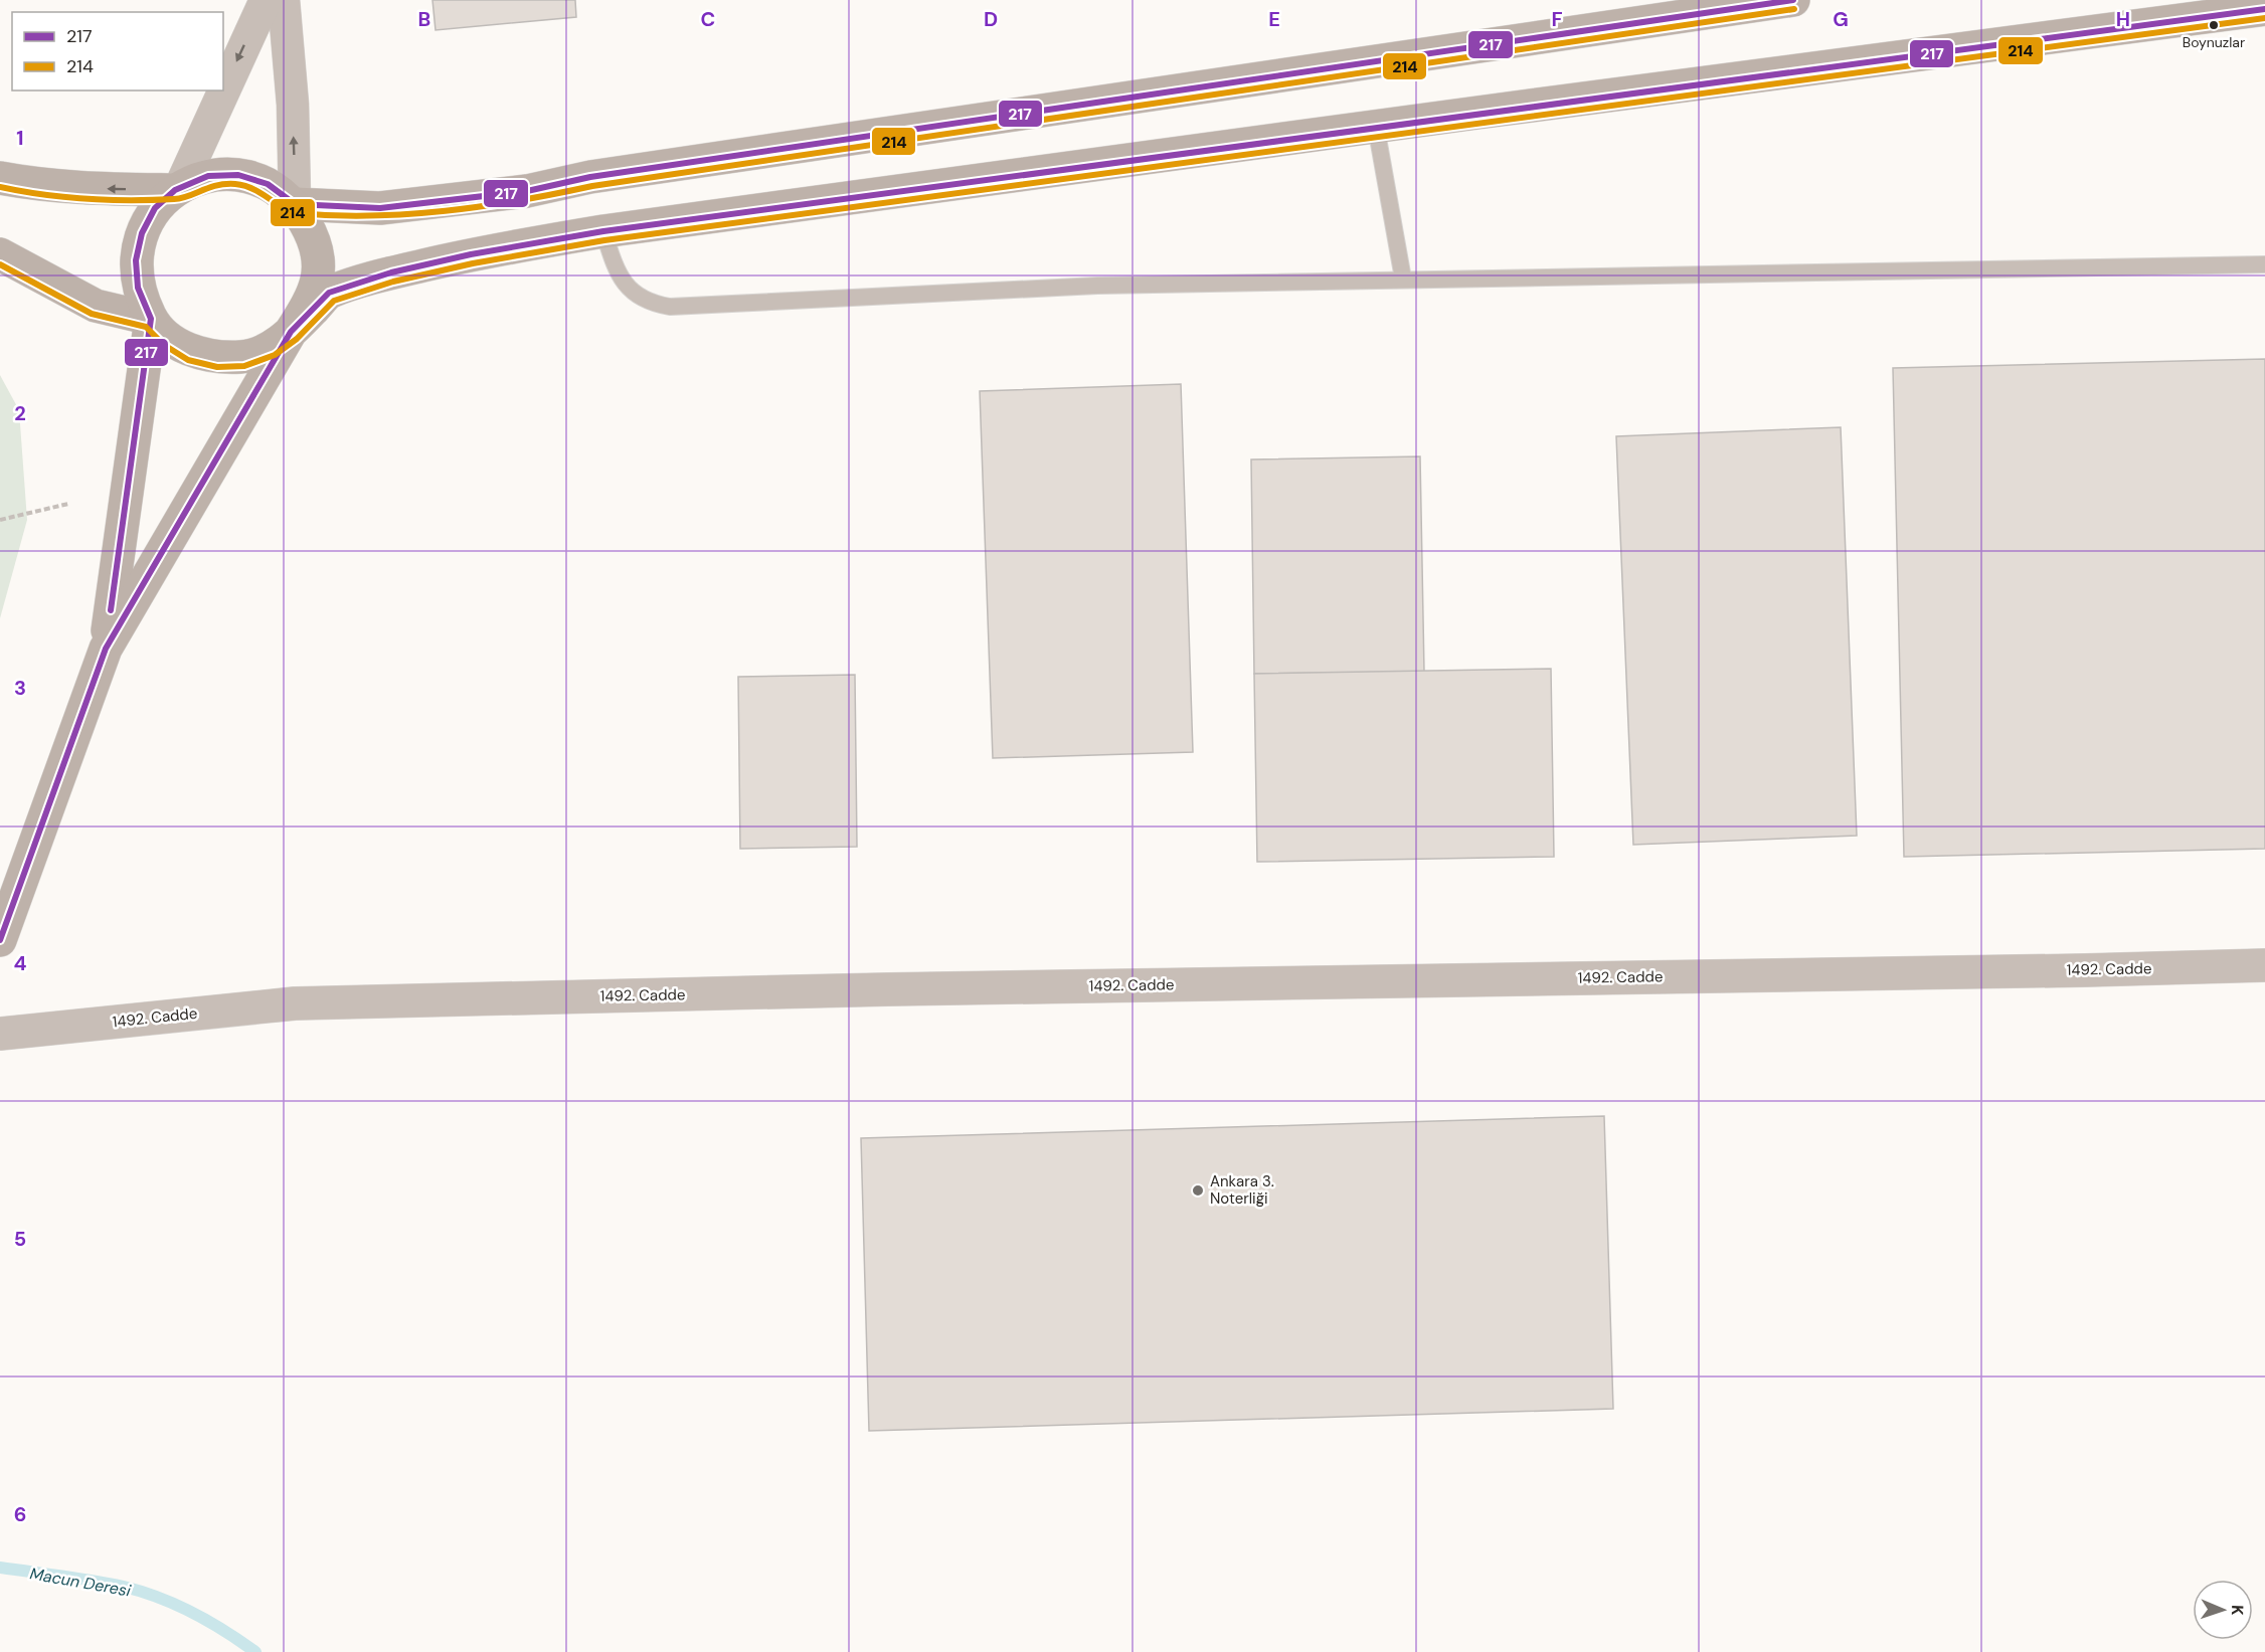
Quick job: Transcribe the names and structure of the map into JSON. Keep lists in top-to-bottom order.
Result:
{
  "streets": {
    "street": ["1492. Cadde"]
  },
  "water": ["Macun Deresi"],
  "places": ["Boynuzlar", "Ankara 3. Noterliği"],
  "lines": ["transit line 217", "transit line 214"],
  "legend": ["217", "214"],
  "north": "right",
  "grid": {
    "columns": [
      "B",
      "C",
      "D",
      "E",
      "F",
      "G",
      "H"
    ],
    "rows": [
      "1",
      "2",
      "3",
      "4",
      "5",
      "6"
    ]
  }
}
